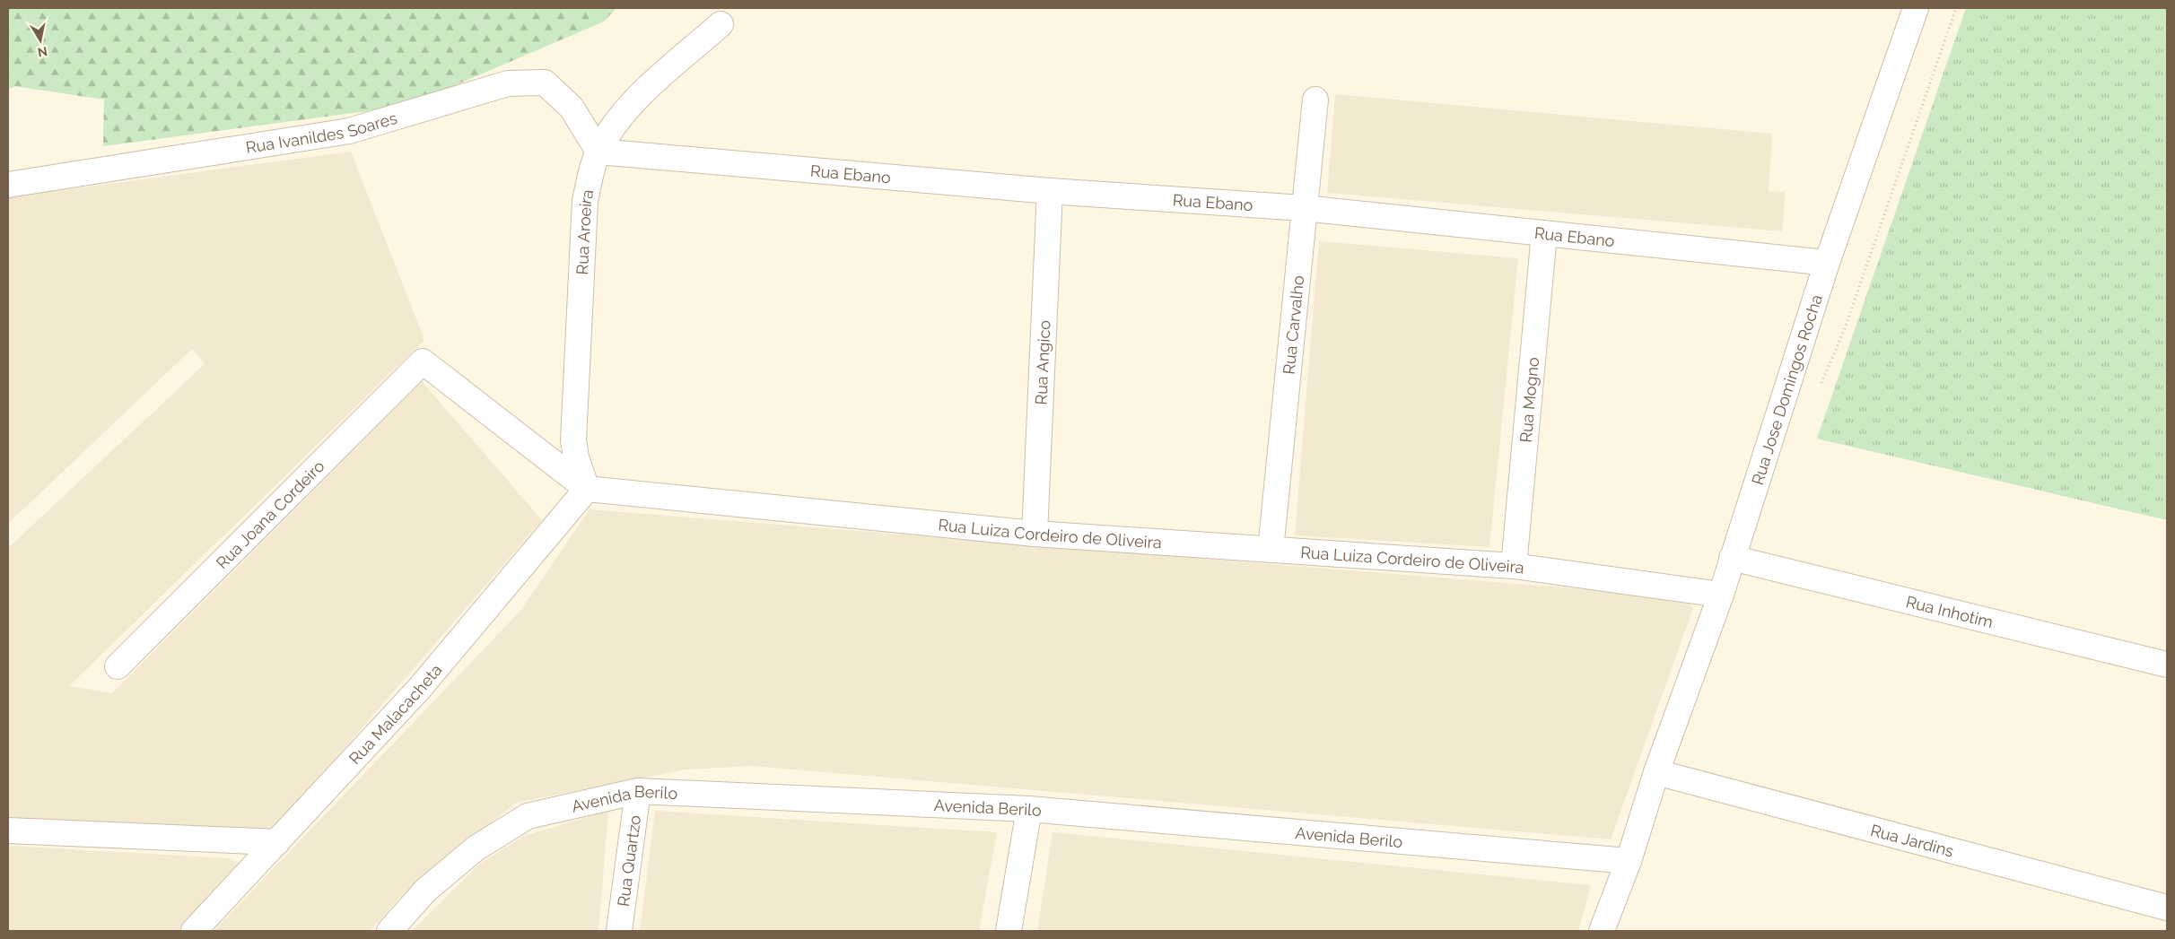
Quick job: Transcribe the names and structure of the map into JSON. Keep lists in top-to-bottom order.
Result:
{
  "streets": {
    "street": [
      "Rua Ivanildes Soares",
      "Rua Ebano",
      "Rua Aroeira",
      "Rua Carvalho",
      "Rua Angico",
      "Rua Jose Domingos Rocha",
      "Rua Mogno",
      "Rua Joana Cordeiro",
      "Rua Luiza Cordeiro de Oliveira",
      "Rua Inhotim",
      "Rua Malacacheta",
      "Avenida Berilo",
      "Rua Jardins",
      "Rua Quartzo"
    ]
  },
  "crossings": [
    ["Rua Ivanildes Soares", "Rua Ebano"],
    ["Rua Ivanildes Soares", "Rua Aroeira"],
    ["Rua Ebano", "Rua Aroeira"],
    ["Rua Ebano", "Rua Carvalho"],
    ["Rua Ebano", "Rua Angico"],
    ["Rua Ebano", "Rua Jose Domingos Rocha"],
    ["Rua Ebano", "Rua Mogno"],
    ["Rua Aroeira", "Rua Joana Cordeiro"],
    ["Rua Aroeira", "Rua Luiza Cordeiro de Oliveira"],
    ["Rua Aroeira", "Rua Malacacheta"],
    ["Rua Carvalho", "Rua Luiza Cordeiro de Oliveira"],
    ["Rua Angico", "Rua Luiza Cordeiro de Oliveira"],
    ["Rua Jose Domingos Rocha", "Rua Luiza Cordeiro de Oliveira"],
    ["Rua Jose Domingos Rocha", "Rua Inhotim"],
    ["Rua Jose Domingos Rocha", "Avenida Berilo"],
    ["Rua Jose Domingos Rocha", "Rua Jardins"],
    ["Rua Mogno", "Rua Luiza Cordeiro de Oliveira"],
    ["Rua Joana Cordeiro", "Rua Luiza Cordeiro de Oliveira"],
    ["Rua Joana Cordeiro", "Rua Malacacheta"],
    ["Rua Luiza Cordeiro de Oliveira", "Rua Malacacheta"],
    ["Avenida Berilo", "Rua Quartzo"]
  ],
  "north": "bottom"
}
